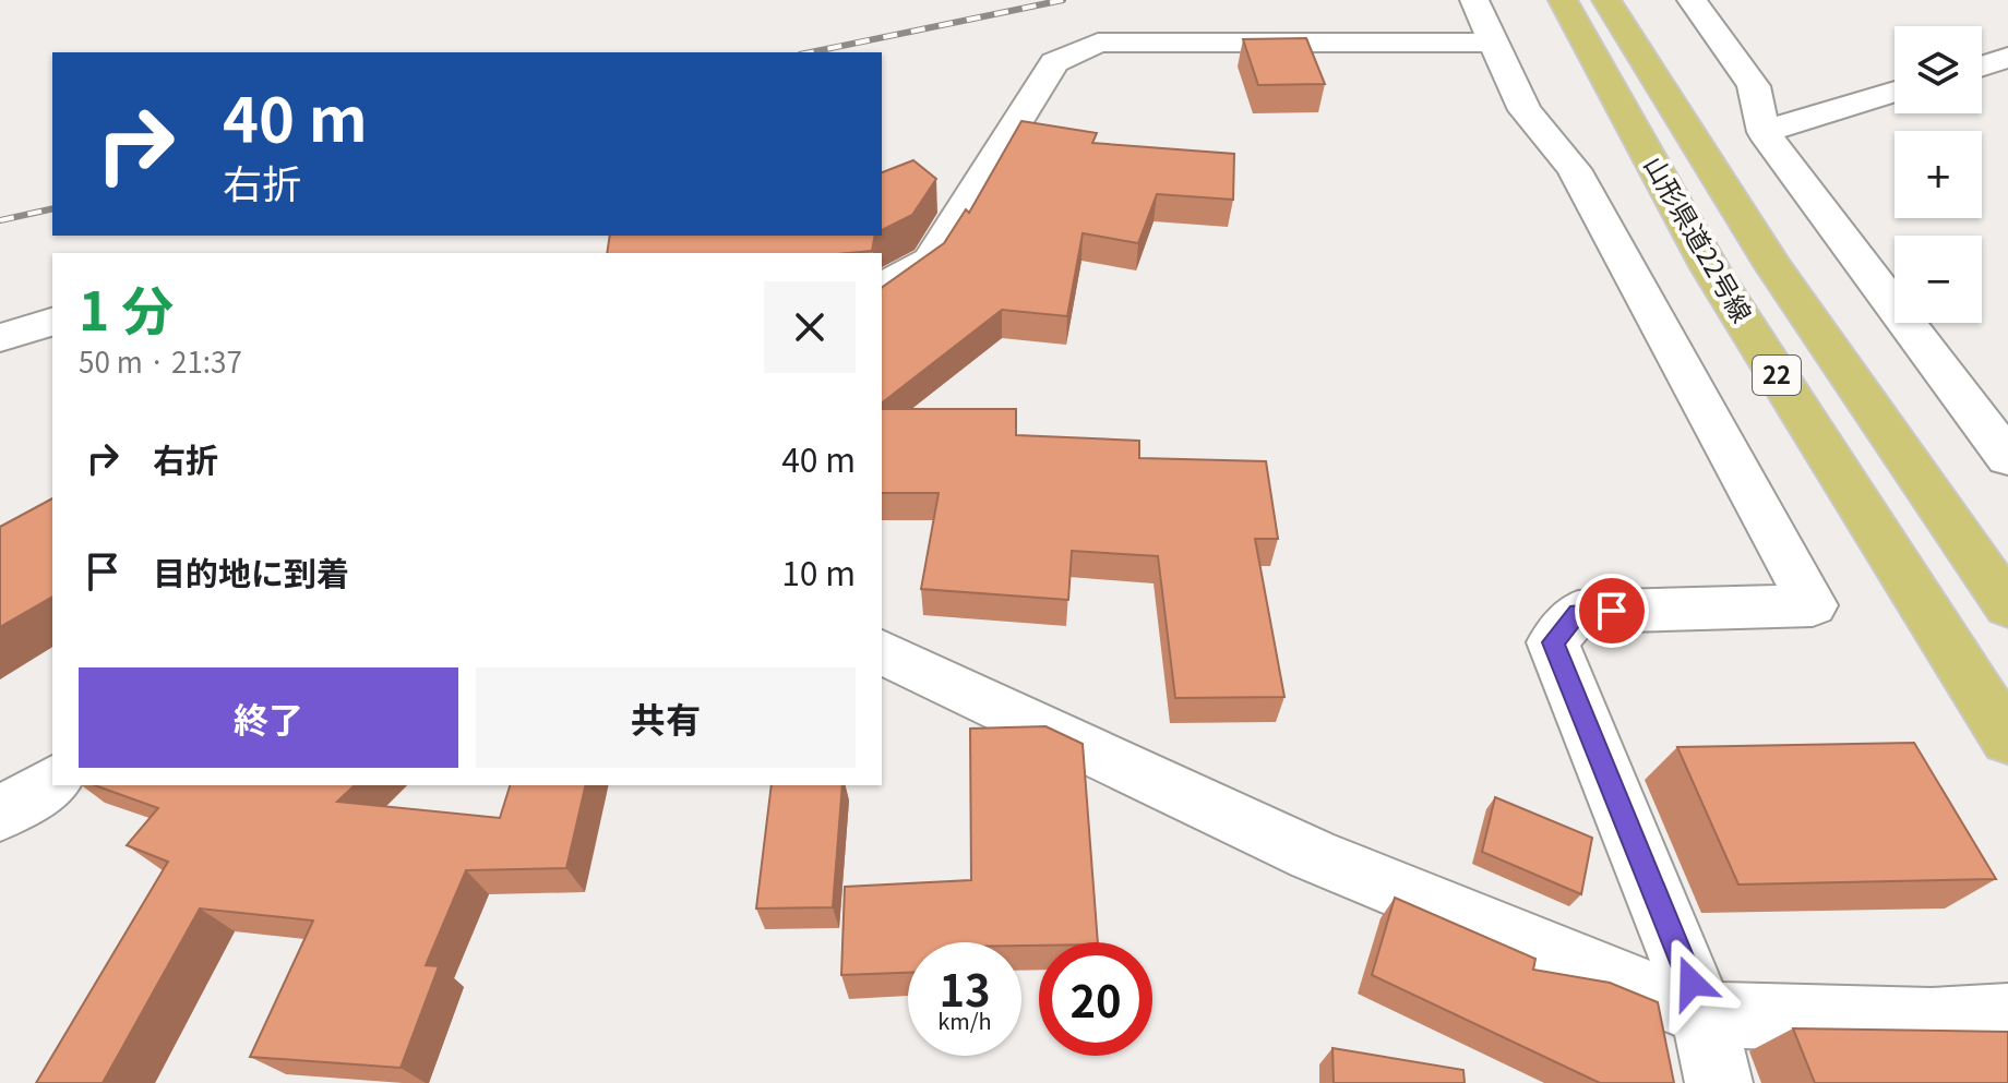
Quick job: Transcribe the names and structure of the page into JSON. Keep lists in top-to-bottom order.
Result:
{
  "streets": {
    "main road": ["山形県道22号線", "22"]
  },
  "page": {
    "map_buttons": ["+", "−"],
    "turn": ["40 m", "右折"],
    "heading": ["1 分", "50 m · 21:37"],
    "list": [
      {
        "name": "右折",
        "value": "40 m"
      },
      {
        "name": "目的地に到着",
        "value": "10 m"
      }
    ],
    "buttons": ["終了", "共有"],
    "speed": "13 km/h",
    "limit": "20"
  }
}
